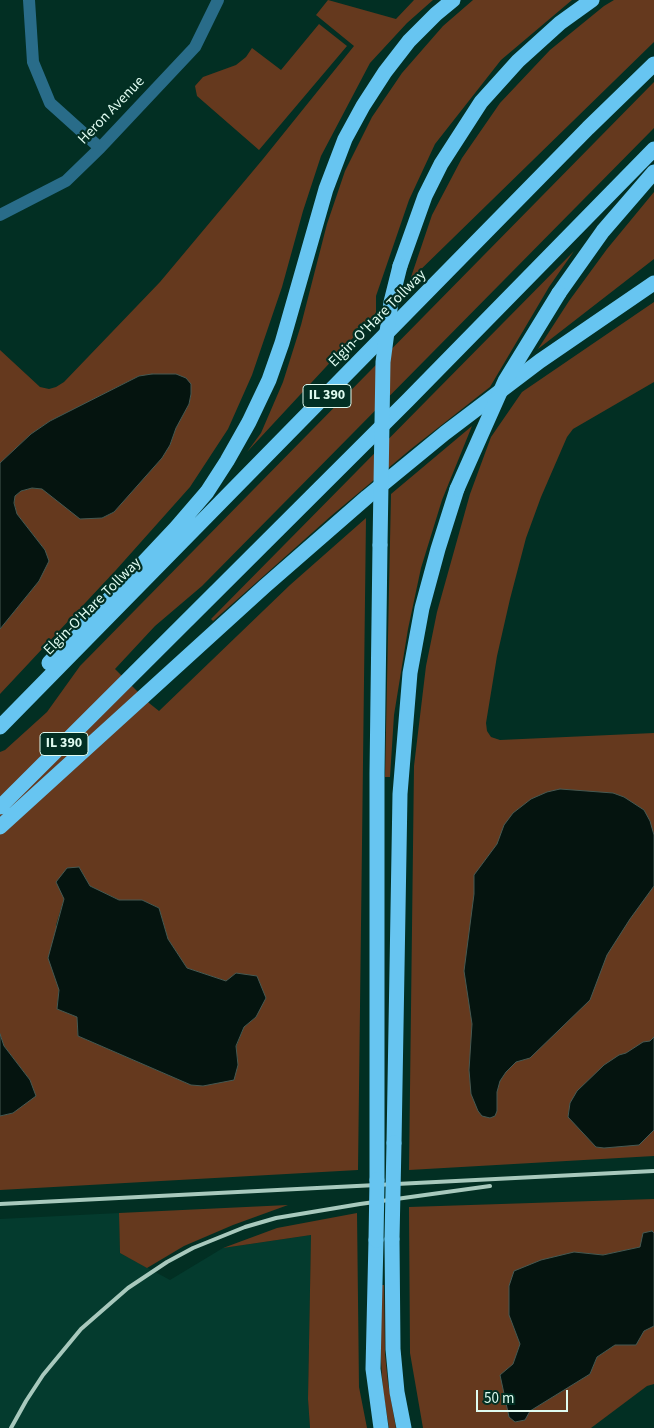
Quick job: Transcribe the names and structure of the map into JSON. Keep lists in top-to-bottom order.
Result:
{
  "streets": {
    "highway": ["Elgin-O'Hare Tollway", "IL 390"],
    "street": ["Heron Avenue"]
  },
  "scale_bar": "50 m"
}
